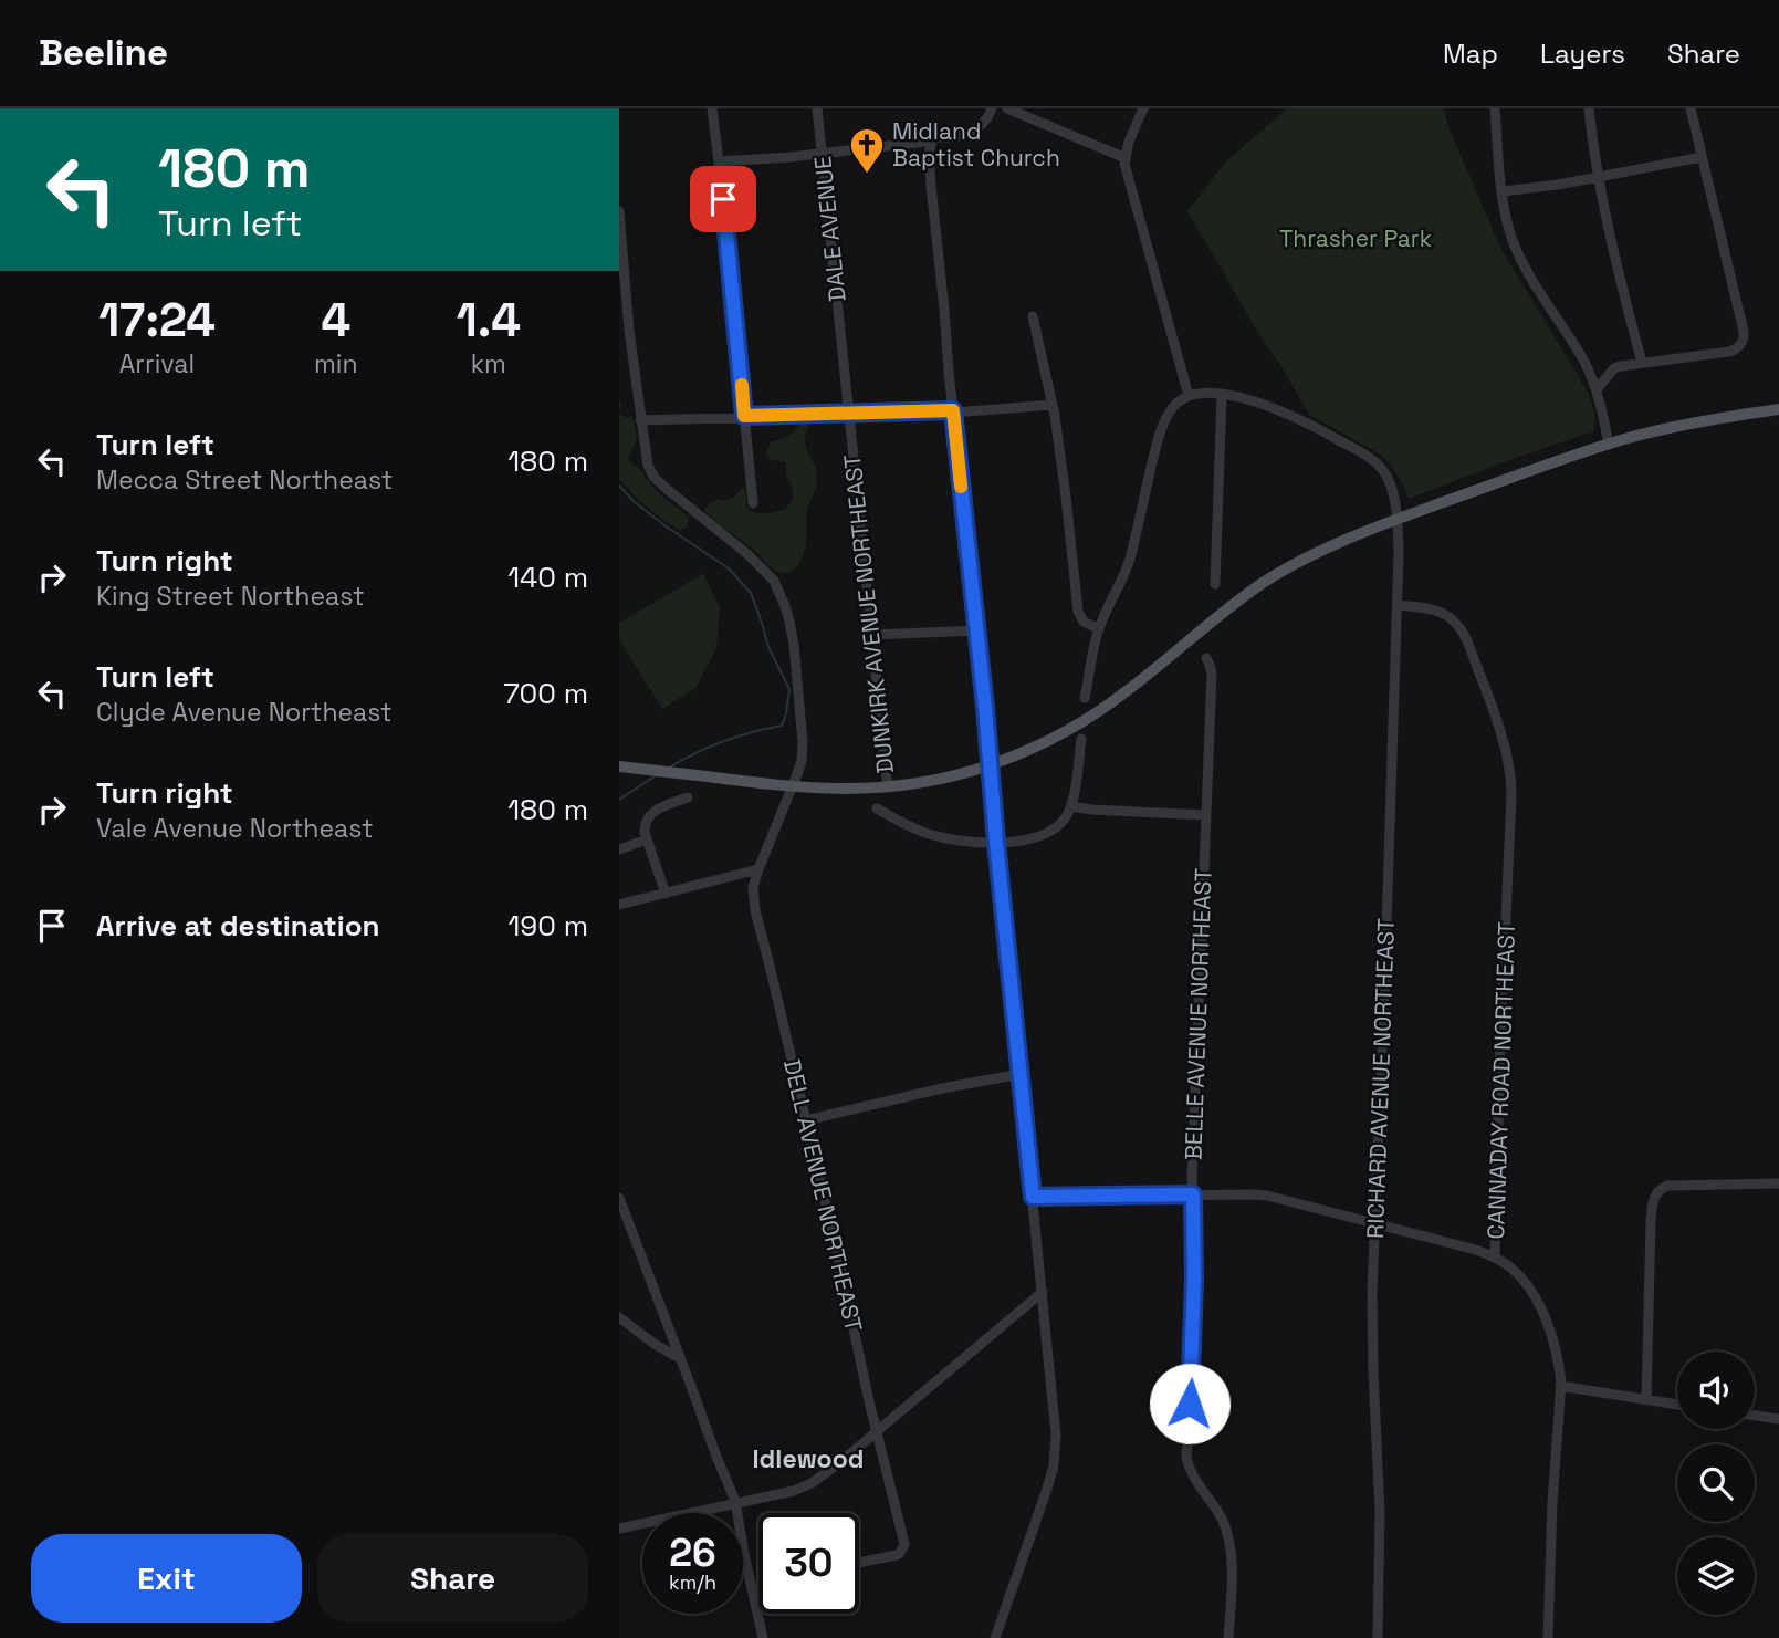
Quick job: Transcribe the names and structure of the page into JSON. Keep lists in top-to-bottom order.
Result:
{
  "streets": {
    "street": [
      "DALE AVENUE",
      "DUNKIRK AVENUE NORTHEAST",
      "BELLE AVENUE NORTHEAST",
      "RICHARD AVENUE NORTHEAST",
      "CANNADAY ROAD NORTHEAST",
      "DELL AVENUE NORTHEAST"
    ]
  },
  "crossings": [
    ["DALE AVENUE", "DUNKIRK AVENUE NORTHEAST"],
    ["RICHARD AVENUE NORTHEAST", "CANNADAY ROAD NORTHEAST"]
  ],
  "districts": ["Idlewood"],
  "parks": ["Thrasher Park"],
  "places": {
    "church": ["Midland Baptist Church"]
  },
  "page": {
    "header": "Beeline",
    "nav": ["Map", "Layers", "Share"],
    "turn": ["180 m", "Turn left"],
    "eta": [
      "17:24",
      "Arrival",
      "4",
      "min",
      "1.4",
      "km"
    ],
    "list": [
      {
        "name": "Turn left",
        "note": "Mecca Street Northeast",
        "value": "180 m"
      },
      {
        "name": "Turn right",
        "note": "King Street Northeast",
        "value": "140 m"
      },
      {
        "name": "Turn left",
        "note": "Clyde Avenue Northeast",
        "value": "700 m"
      },
      {
        "name": "Turn right",
        "note": "Vale Avenue Northeast",
        "value": "180 m"
      },
      {
        "name": "Arrive at destination",
        "value": "190 m"
      }
    ],
    "speed": "26 km/h",
    "limit": "30",
    "buttons": ["Exit", "Share"]
  }
}
